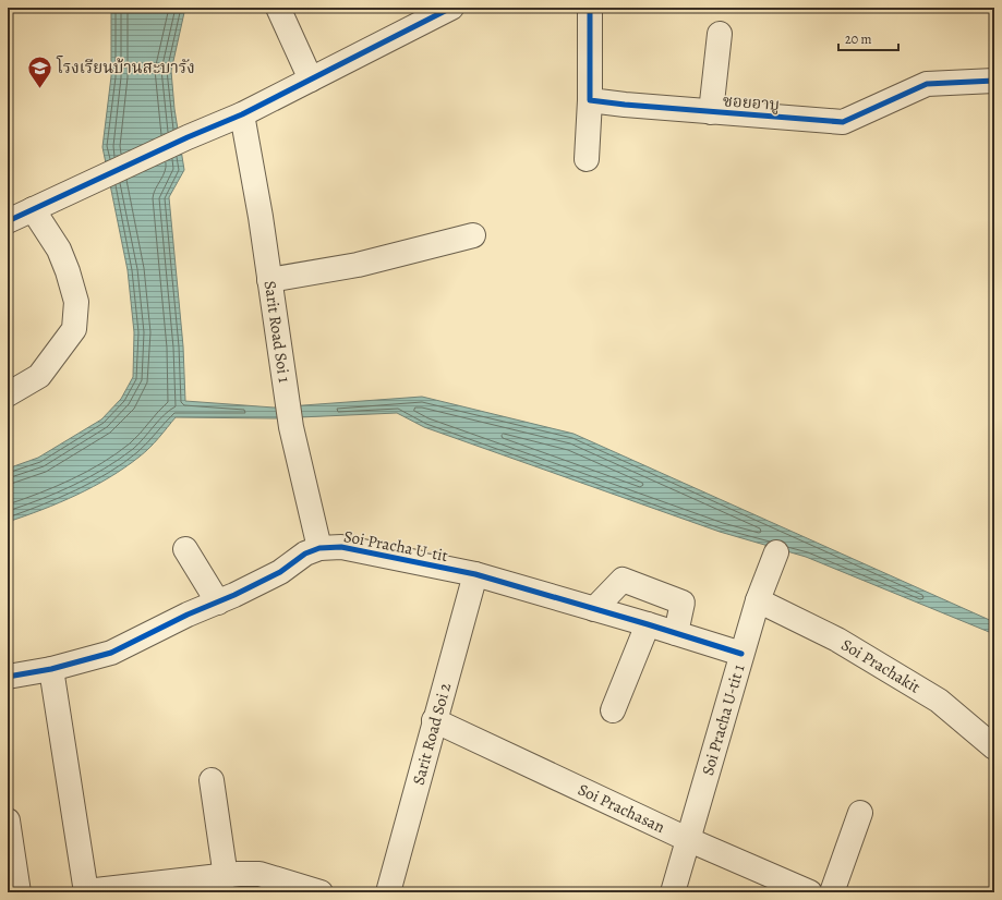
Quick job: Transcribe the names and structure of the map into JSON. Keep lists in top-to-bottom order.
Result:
{
  "streets": {
    "street": [
      "ซอยอาบู",
      "Sarit Road Soi 1",
      "Soi Pracha U-tit",
      "Soi Prachakit",
      "Soi Pracha U-tit 1",
      "Sarit Road Soi 2",
      "Soi Prachasan"
    ]
  },
  "crossings": [
    ["Sarit Road Soi 1", "Soi Pracha U-tit"],
    ["Soi Pracha U-tit", "Soi Pracha U-tit 1"],
    ["Soi Pracha U-tit", "Sarit Road Soi 2"],
    ["Soi Prachakit", "Soi Pracha U-tit 1"],
    ["Soi Pracha U-tit 1", "Soi Prachasan"],
    ["Sarit Road Soi 2", "Soi Prachasan"]
  ],
  "places": {
    "school or university": ["โรงเรียนบ้านสะบารัง"]
  },
  "scale_bar": "20 m"
}
